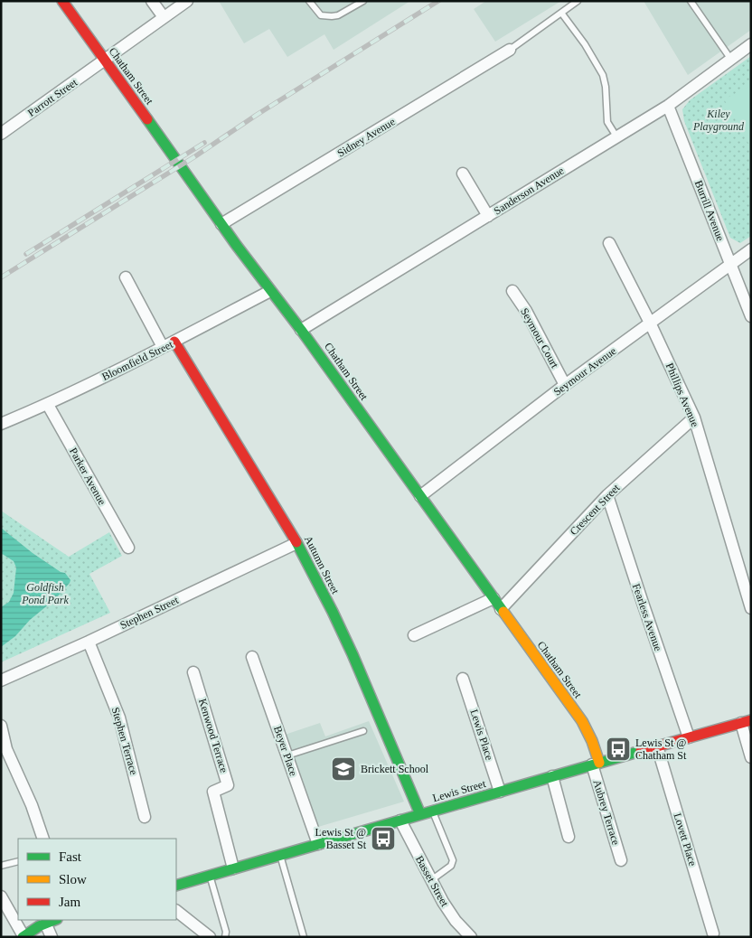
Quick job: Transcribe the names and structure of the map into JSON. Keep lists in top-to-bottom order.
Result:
{
  "streets": {
    "main road": ["Chatham Street", "Autumn Street", "Lewis Street"],
    "street": [
      "Parrott Street",
      "Sidney Avenue",
      "Sanderson Avenue",
      "Burrill Avenue",
      "Seymour Court",
      "Bloomfield Street",
      "Seymour Avenue",
      "Phillips Avenue",
      "Parker Avenue",
      "Crescent Street",
      "Stephen Street",
      "Fearless Avenue",
      "Lewis Place",
      "Kenwood Terrace",
      "Stephen Terrace",
      "Beyer Place",
      "Aubrey Terrace",
      "Lovett Place",
      "Basset Street"
    ]
  },
  "crossings": [
    ["Chatham Street", "Parrott Street"],
    ["Chatham Street", "Sidney Avenue"],
    ["Chatham Street", "Sanderson Avenue"],
    ["Chatham Street", "Bloomfield Street"],
    ["Chatham Street", "Seymour Avenue"],
    ["Chatham Street", "Crescent Street"],
    ["Chatham Street", "Lewis Street"],
    ["Chatham Street", "Aubrey Terrace"],
    ["Sanderson Avenue", "Burrill Avenue"],
    ["Burrill Avenue", "Seymour Avenue"],
    ["Seymour Court", "Seymour Avenue"],
    ["Bloomfield Street", "Parker Avenue"],
    ["Bloomfield Street", "Autumn Street"],
    ["Seymour Avenue", "Phillips Avenue"],
    ["Phillips Avenue", "Crescent Street"],
    ["Crescent Street", "Fearless Avenue"],
    ["Autumn Street", "Stephen Street"],
    ["Autumn Street", "Lewis Street"],
    ["Stephen Street", "Stephen Terrace"],
    ["Fearless Avenue", "Lewis Street"],
    ["Lewis Place", "Lewis Street"],
    ["Kenwood Terrace", "Lewis Street"],
    ["Beyer Place", "Lewis Street"],
    ["Lewis Street", "Aubrey Terrace"],
    ["Lewis Street", "Lovett Place"],
    ["Lewis Street", "Basset Street"]
  ],
  "parks": ["Kiley Playground", "Goldfish Pond Park"],
  "places": {
    "bus stop": ["Lewis St @ Chatham St", "Lewis St @ Basset St"],
    "school or university": ["Brickett School"]
  },
  "legend": ["Fast", "Slow", "Jam"]
}
